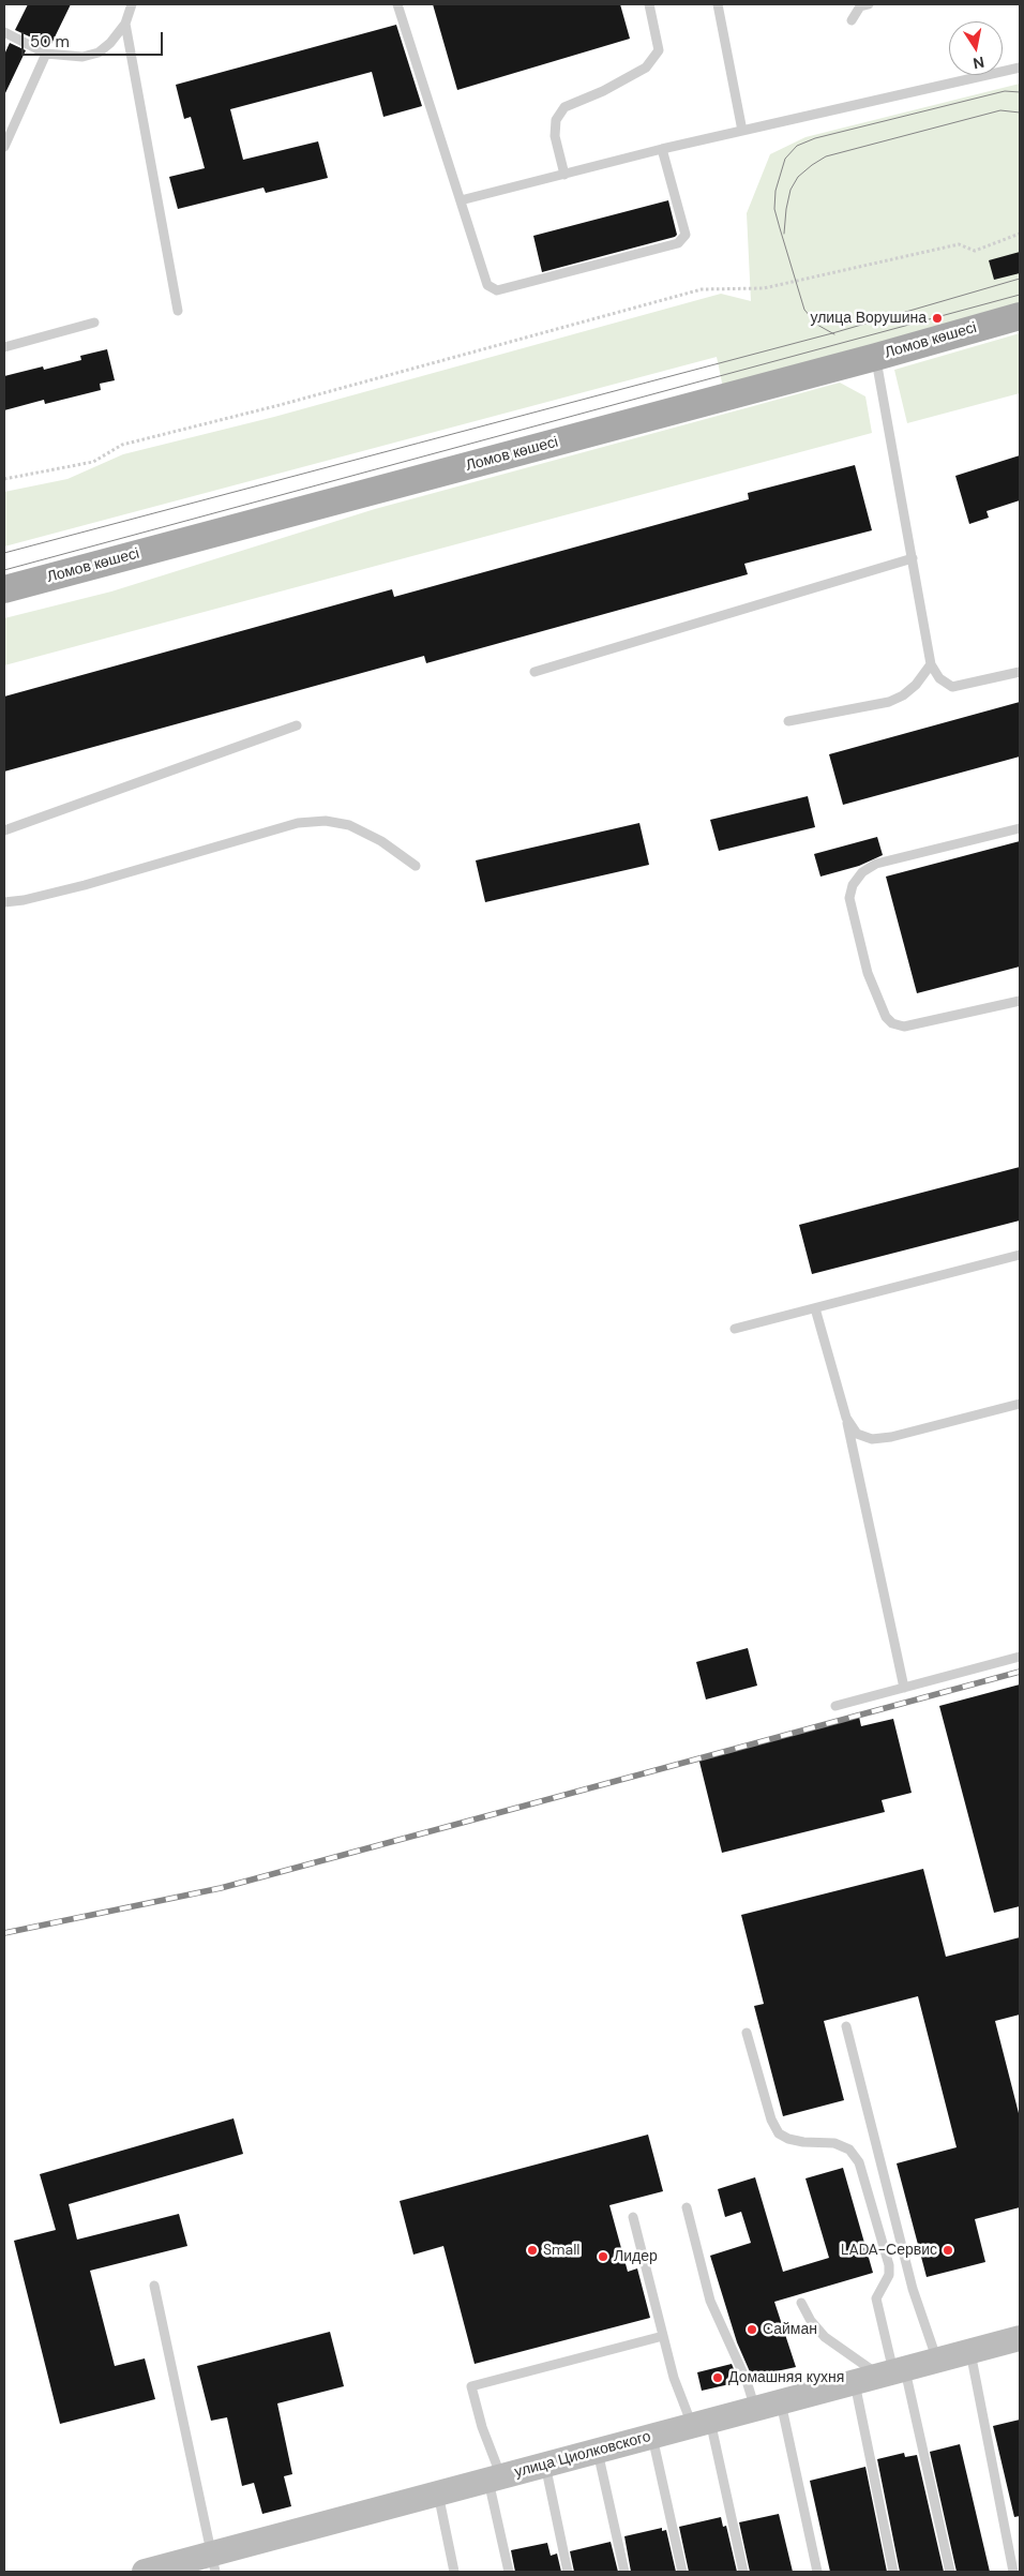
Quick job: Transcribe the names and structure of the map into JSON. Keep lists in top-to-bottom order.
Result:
{
  "streets": {
    "main road": ["Ломов көшесі"],
    "street": ["улица Циолковского"]
  },
  "places": [
    "улица Ворушина",
    "Small",
    "LADA-Сервис",
    "Лидер",
    "Сайман",
    "Домашняя кухня"
  ],
  "scale_bar": "50 m",
  "north": "bottom"
}
